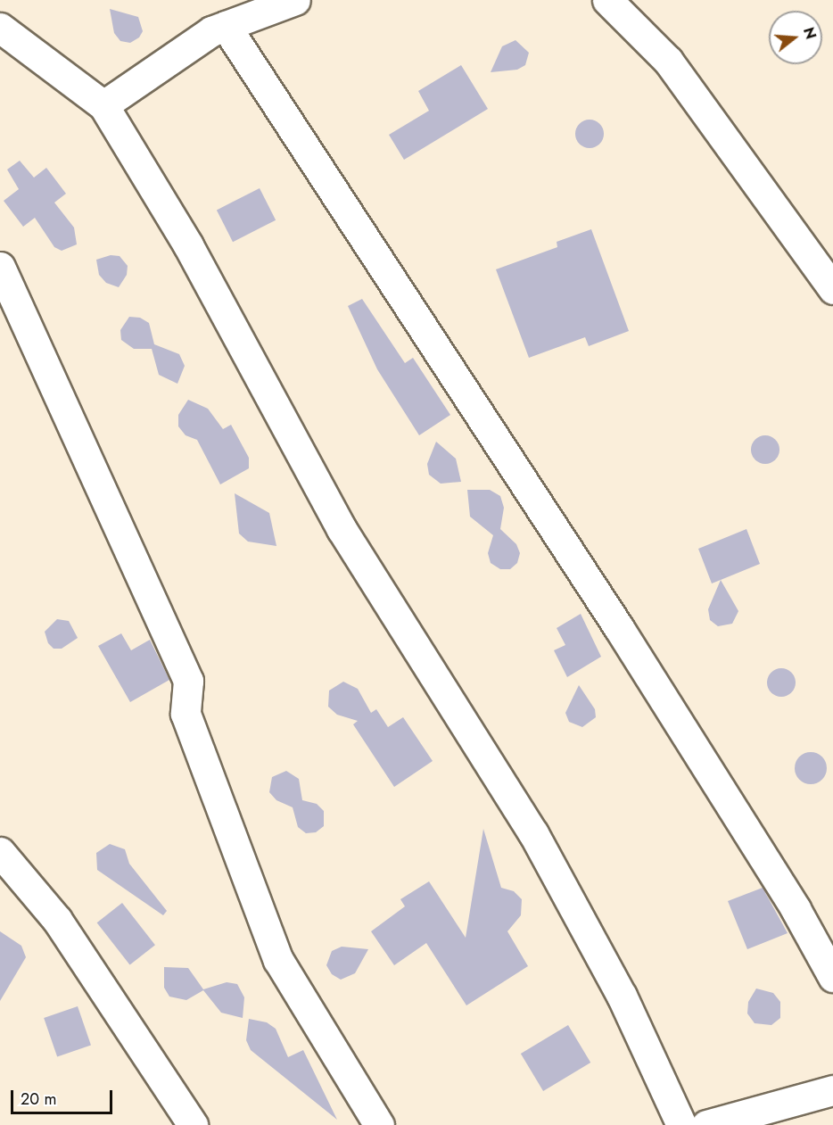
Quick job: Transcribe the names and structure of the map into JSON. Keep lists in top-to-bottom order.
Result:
{
  "scale_bar": "20 m",
  "north": "right"
}
